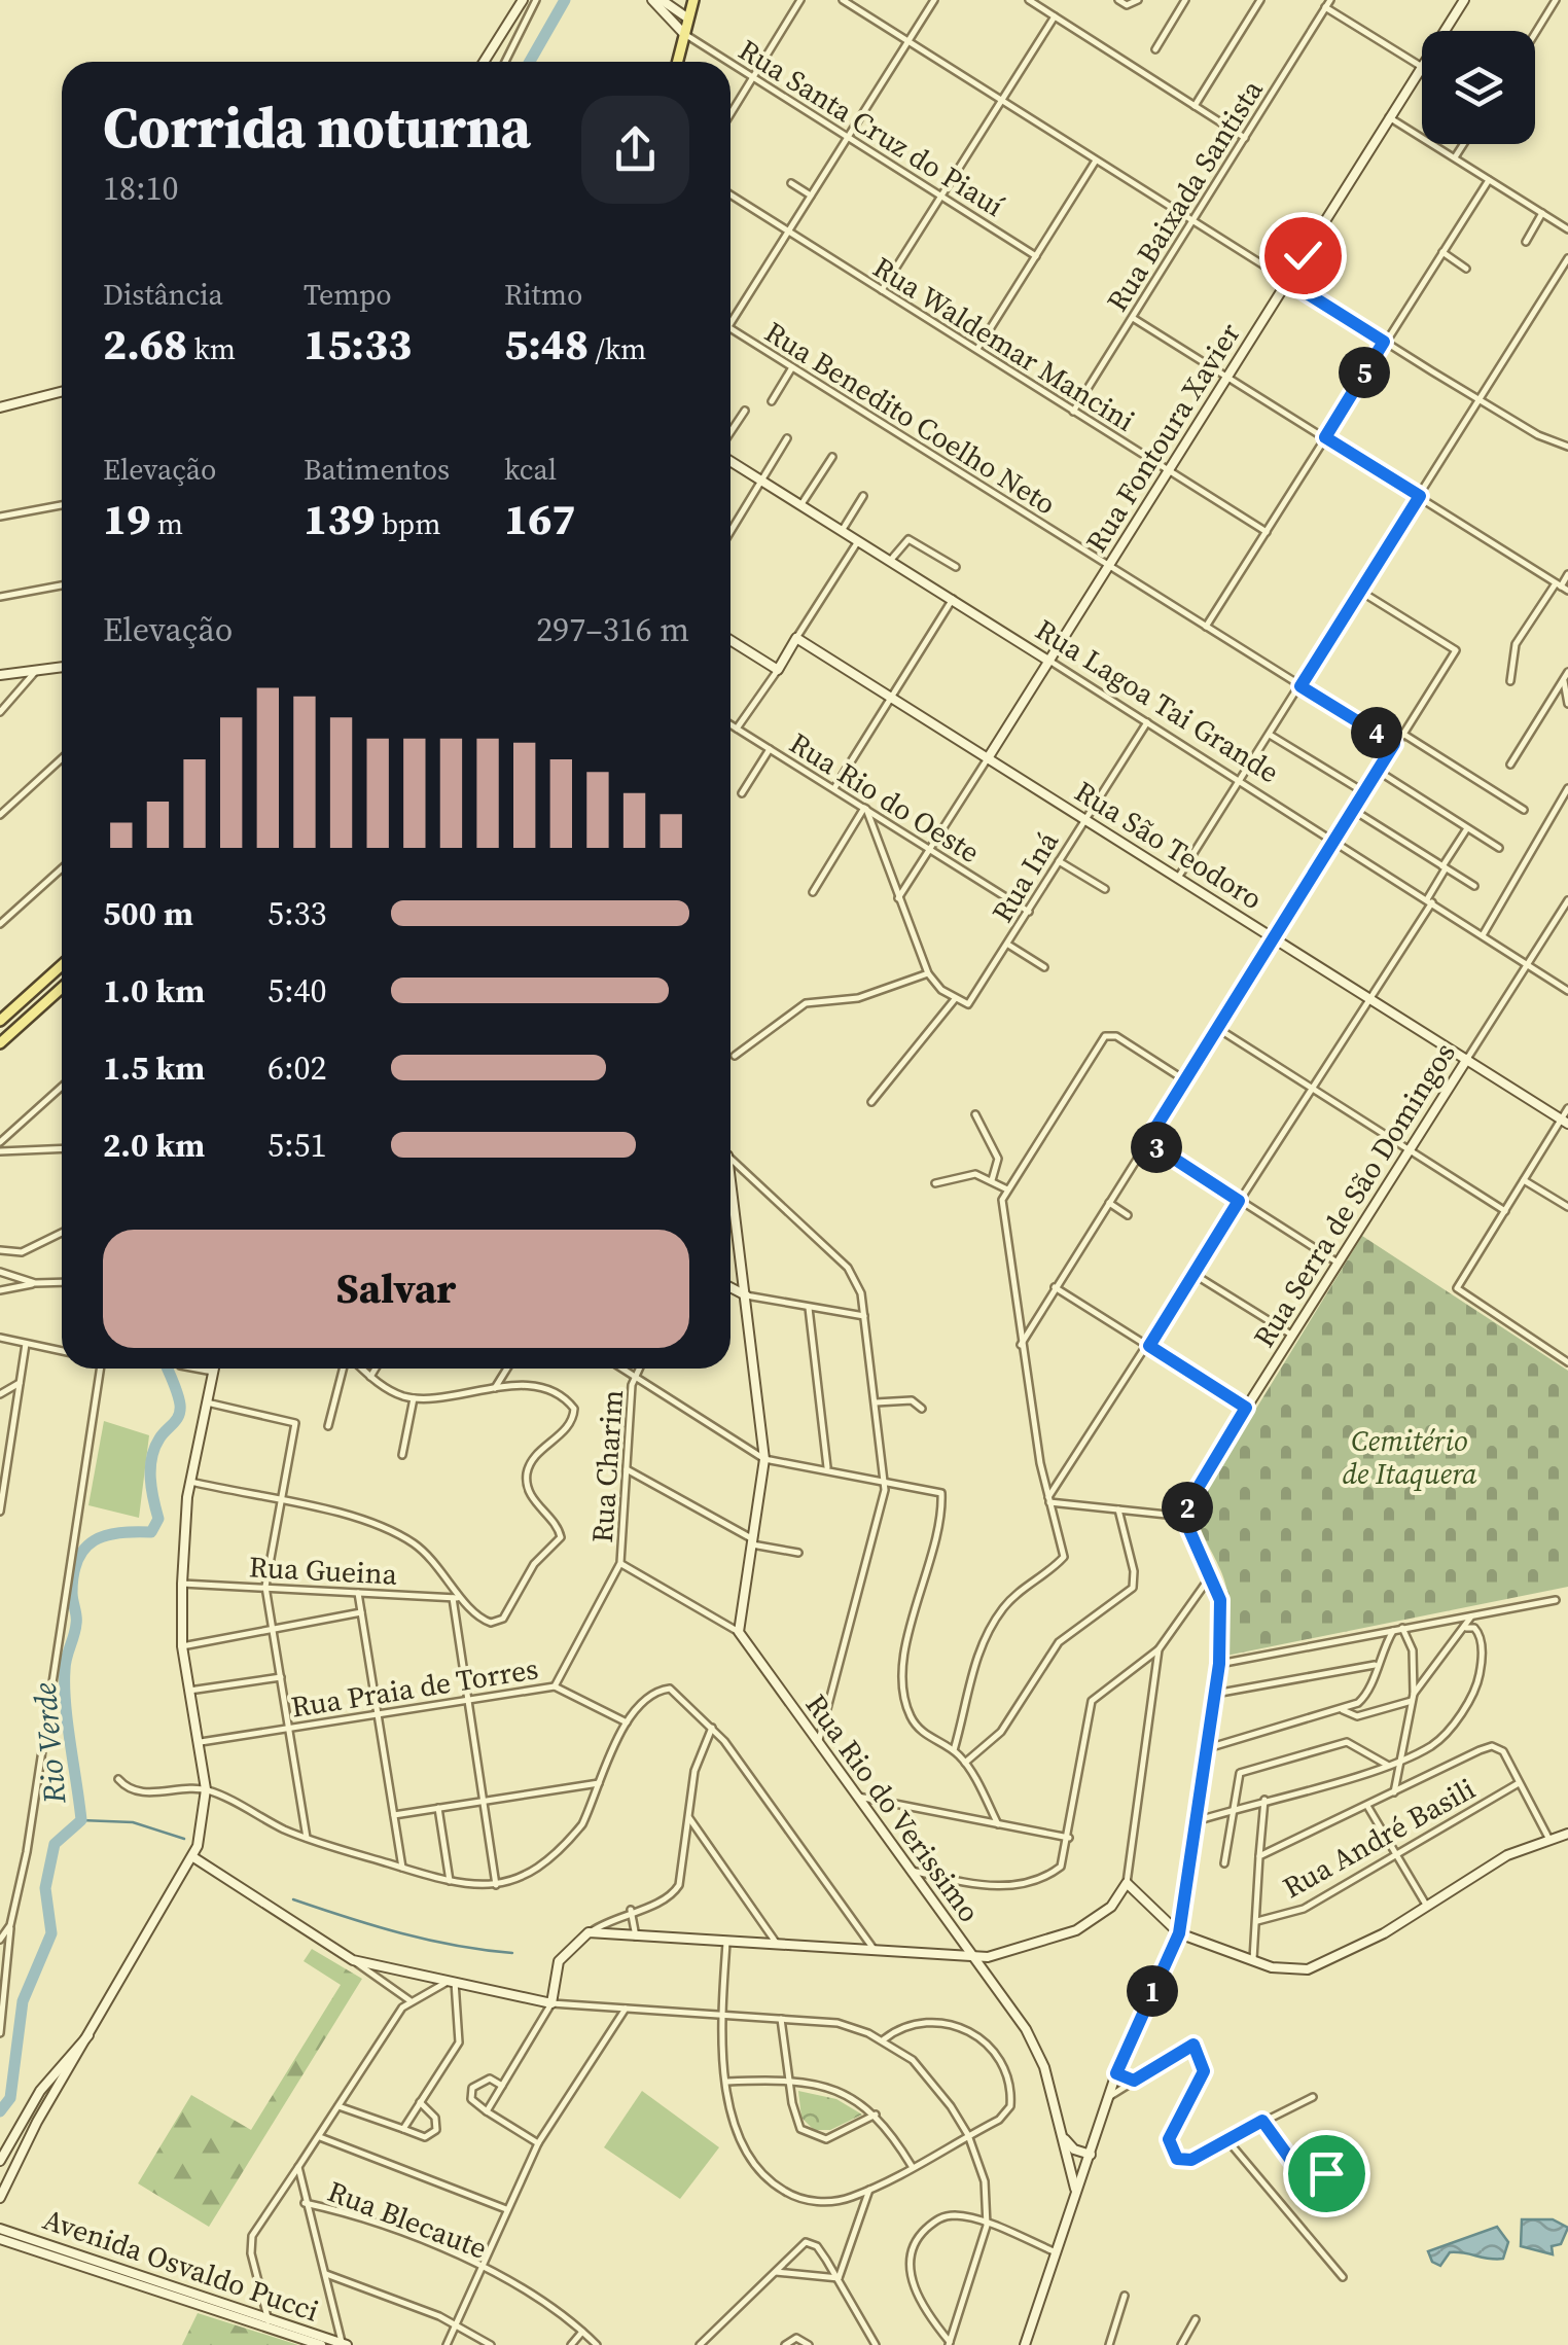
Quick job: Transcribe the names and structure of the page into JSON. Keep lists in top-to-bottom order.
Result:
{
  "streets": {
    "main road": [
      "Rua Fontoura Xavier",
      "Rua Lagoa Tai Grande",
      "Rua São Teodoro",
      "Rua Serra de São Domingos",
      "Rua Rio do Verissimo",
      "Avenida Osvaldo Pucci"
    ],
    "street": [
      "Rua Santa Cruz do Piauí",
      "Rua Baixada Santista",
      "Rua Waldemar Mancini",
      "Rua Benedito Coelho Neto",
      "Rua Rio do Oeste",
      "Rua Iná",
      "Rua Charim",
      "Rua Gueina",
      "Rua Praia de Torres",
      "Rua André Basili",
      "Rua Blecaute"
    ]
  },
  "crossings": [
    ["Rua Baixada Santista", "Rua Waldemar Mancini"],
    ["Rua Waldemar Mancini", "Rua Fontoura Xavier"],
    ["Rua Benedito Coelho Neto", "Rua Fontoura Xavier"],
    ["Rua Fontoura Xavier", "Rua Lagoa Tai Grande"],
    ["Rua Fontoura Xavier", "Rua Rio do Oeste"],
    ["Rua Fontoura Xavier", "Rua São Teodoro"],
    ["Rua Lagoa Tai Grande", "Rua Iná"],
    ["Rua Lagoa Tai Grande", "Rua Serra de São Domingos"],
    ["Rua Rio do Oeste", "Rua Iná"],
    ["Rua São Teodoro", "Rua Iná"],
    ["Rua São Teodoro", "Rua Serra de São Domingos"],
    ["Rua Charim", "Rua Praia de Torres"],
    ["Rua Charim", "Rua Rio do Verissimo"]
  ],
  "water": ["Rio Verde"],
  "parks": ["Cemitério de Itaquera"],
  "page": {
    "heading": ["Corrida noturna", "18:10"],
    "stats": [
      ["Distância", "2.68 km"],
      ["Tempo", "15:33"],
      ["Ritmo", "5:48 /km"],
      ["Elevação", "19 m"],
      ["Batimentos", "139 bpm"],
      ["kcal", "167"]
    ],
    "pins": [
      "5",
      "4",
      "3",
      "2",
      "1"
    ],
    "chart": ["Elevação", "297–316 m"],
    "list": [
      {
        "name": "500 m",
        "note": "5:33"
      },
      {
        "name": "1.0 km",
        "note": "5:40"
      },
      {
        "name": "1.5 km",
        "note": "6:02"
      },
      {
        "name": "2.0 km",
        "note": "5:51"
      }
    ],
    "buttons": "Salvar"
  }
}
